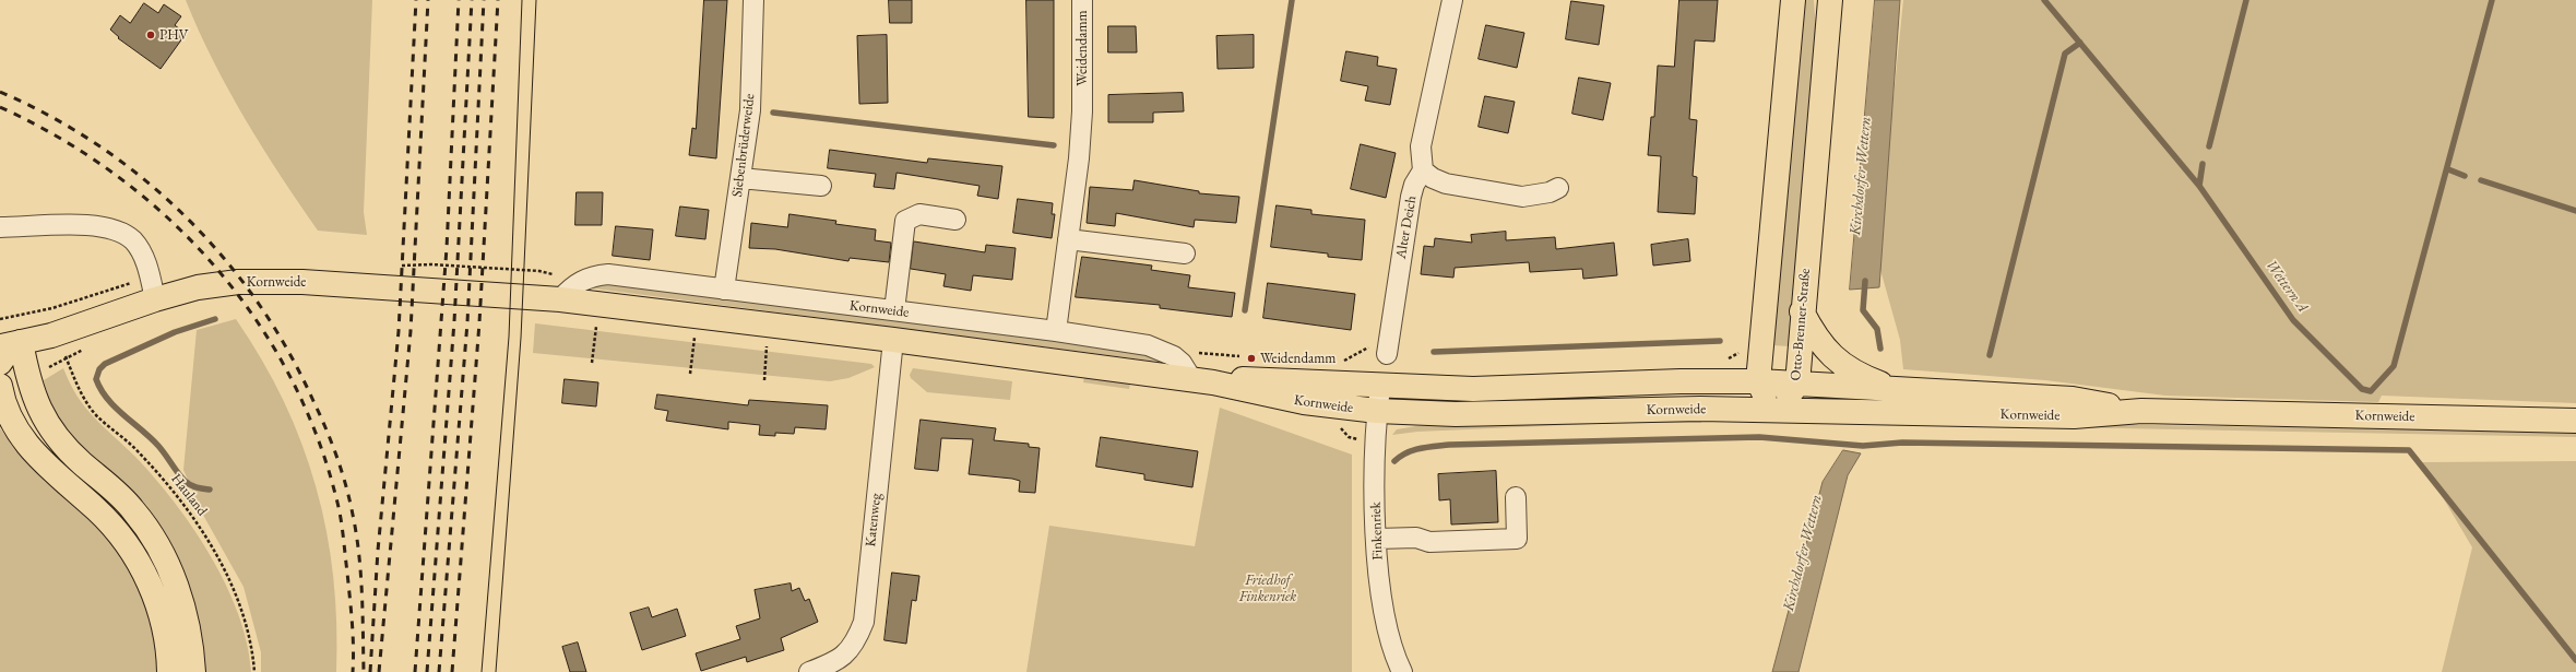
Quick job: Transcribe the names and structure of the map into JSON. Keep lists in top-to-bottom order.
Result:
{
  "streets": {
    "main road": ["Kornweide", "Otto-Brenner-Straße"],
    "street": [
      "Weidendamm",
      "Siebenbrüderweide",
      "Alter Deich",
      "Katenweg",
      "Finkenriek"
    ],
    "path": ["Hauland"]
  },
  "crossings": [
    ["Weidendamm", "Kornweide"],
    ["Siebenbrüderweide", "Kornweide"],
    ["Kornweide", "Otto-Brenner-Straße"],
    ["Kornweide", "Katenweg"],
    ["Kornweide", "Finkenriek"]
  ],
  "water": ["Kirchdorfer Wettern", "Wettern A"],
  "parks": ["Friedhof Finkenriek"],
  "places": ["PHV", "Weidendamm"]
}
